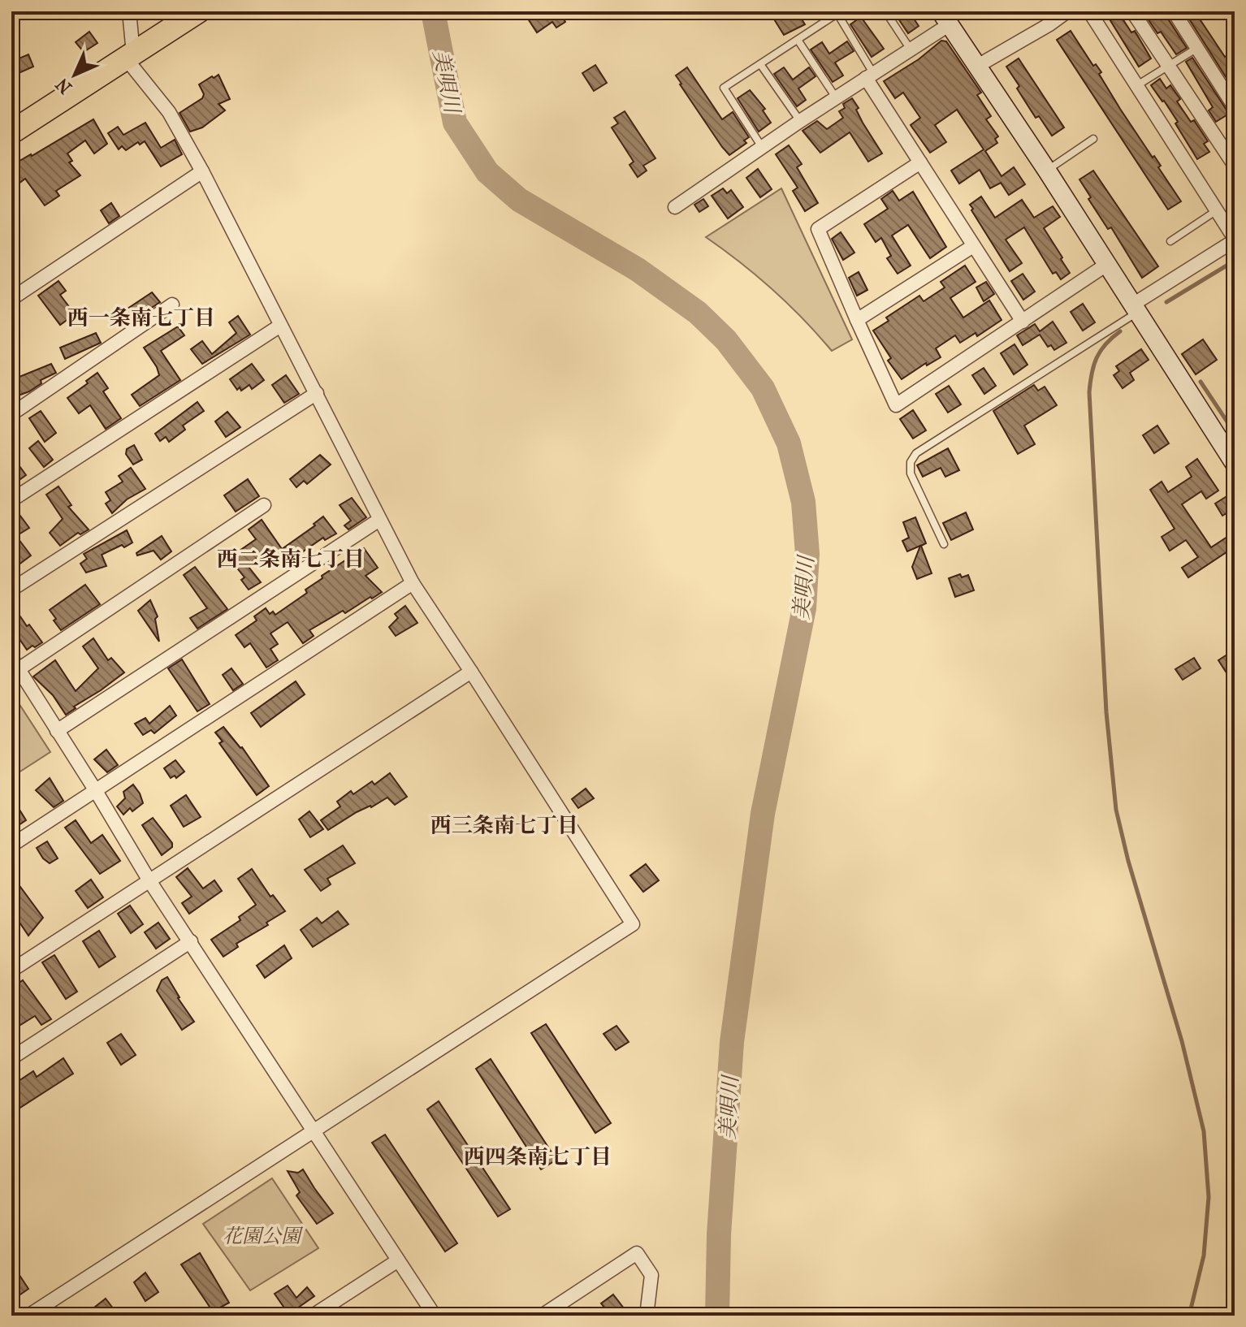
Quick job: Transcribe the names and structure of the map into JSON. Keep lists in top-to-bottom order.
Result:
{
  "districts": [
    "西一条南七丁目",
    "西二条南七丁目",
    "西三条南七丁目",
    "西四条南七丁目"
  ],
  "water": ["美唄川"],
  "parks": ["花園公園"],
  "north": "bottom left"
}
